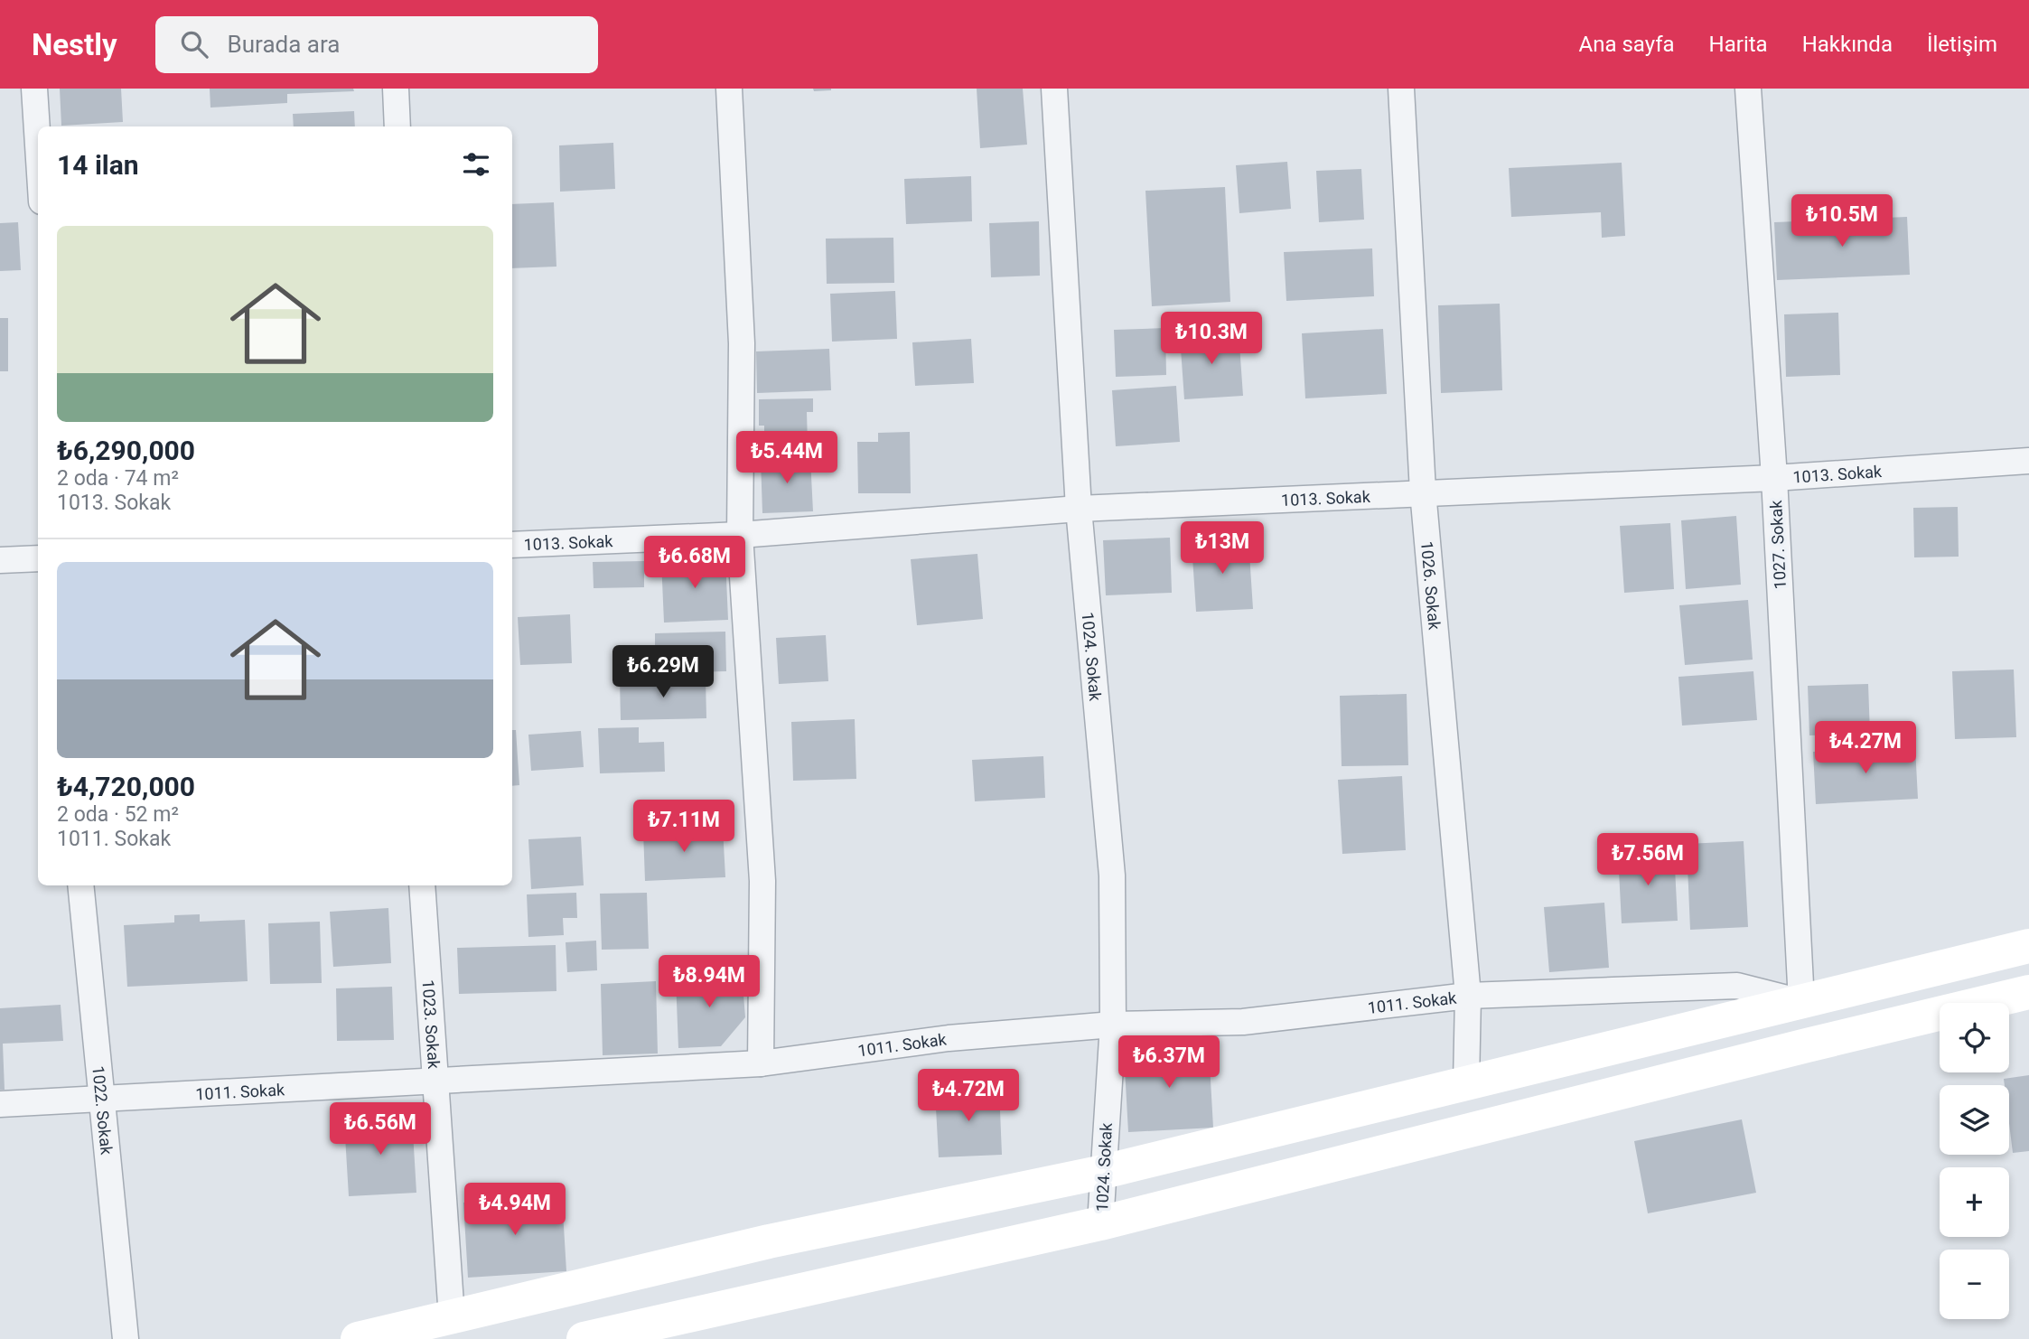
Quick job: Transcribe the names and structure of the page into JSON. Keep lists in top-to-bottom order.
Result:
{
  "streets": {
    "street": [
      "1013. Sokak",
      "1027. Sokak",
      "1026. Sokak",
      "1024. Sokak",
      "1011. Sokak",
      "1023. Sokak",
      "1022. Sokak"
    ]
  },
  "crossings": [
    ["1013. Sokak", "1027. Sokak"],
    ["1013. Sokak", "1026. Sokak"],
    ["1013. Sokak", "1024. Sokak"],
    ["1027. Sokak", "1011. Sokak"],
    ["1026. Sokak", "1011. Sokak"],
    ["1024. Sokak", "1011. Sokak"],
    ["1011. Sokak", "1023. Sokak"],
    ["1011. Sokak", "1022. Sokak"]
  ],
  "page": {
    "header": "Nestly",
    "search": "Burada ara",
    "nav": [
      "Ana sayfa",
      "Harita",
      "Hakkında",
      "İletişim"
    ],
    "heading": "14 ilan",
    "price": [
      "₺10.5M",
      "₺10.3M",
      "₺5.44M",
      "₺13M",
      "₺6.68M",
      "₺6.29M",
      "₺4.27M",
      "₺7.11M",
      "₺7.56M",
      "₺8.94M",
      "₺6.37M",
      "₺4.72M",
      "₺6.56M",
      "₺4.94M"
    ],
    "list": [
      {
        "name": "₺6,290,000",
        "note": "2 oda · 74 m² · 1013. Sokak"
      },
      {
        "name": "₺4,720,000",
        "note": "2 oda · 52 m² · 1011. Sokak"
      }
    ],
    "map_buttons": ["+", "−"]
  }
}
